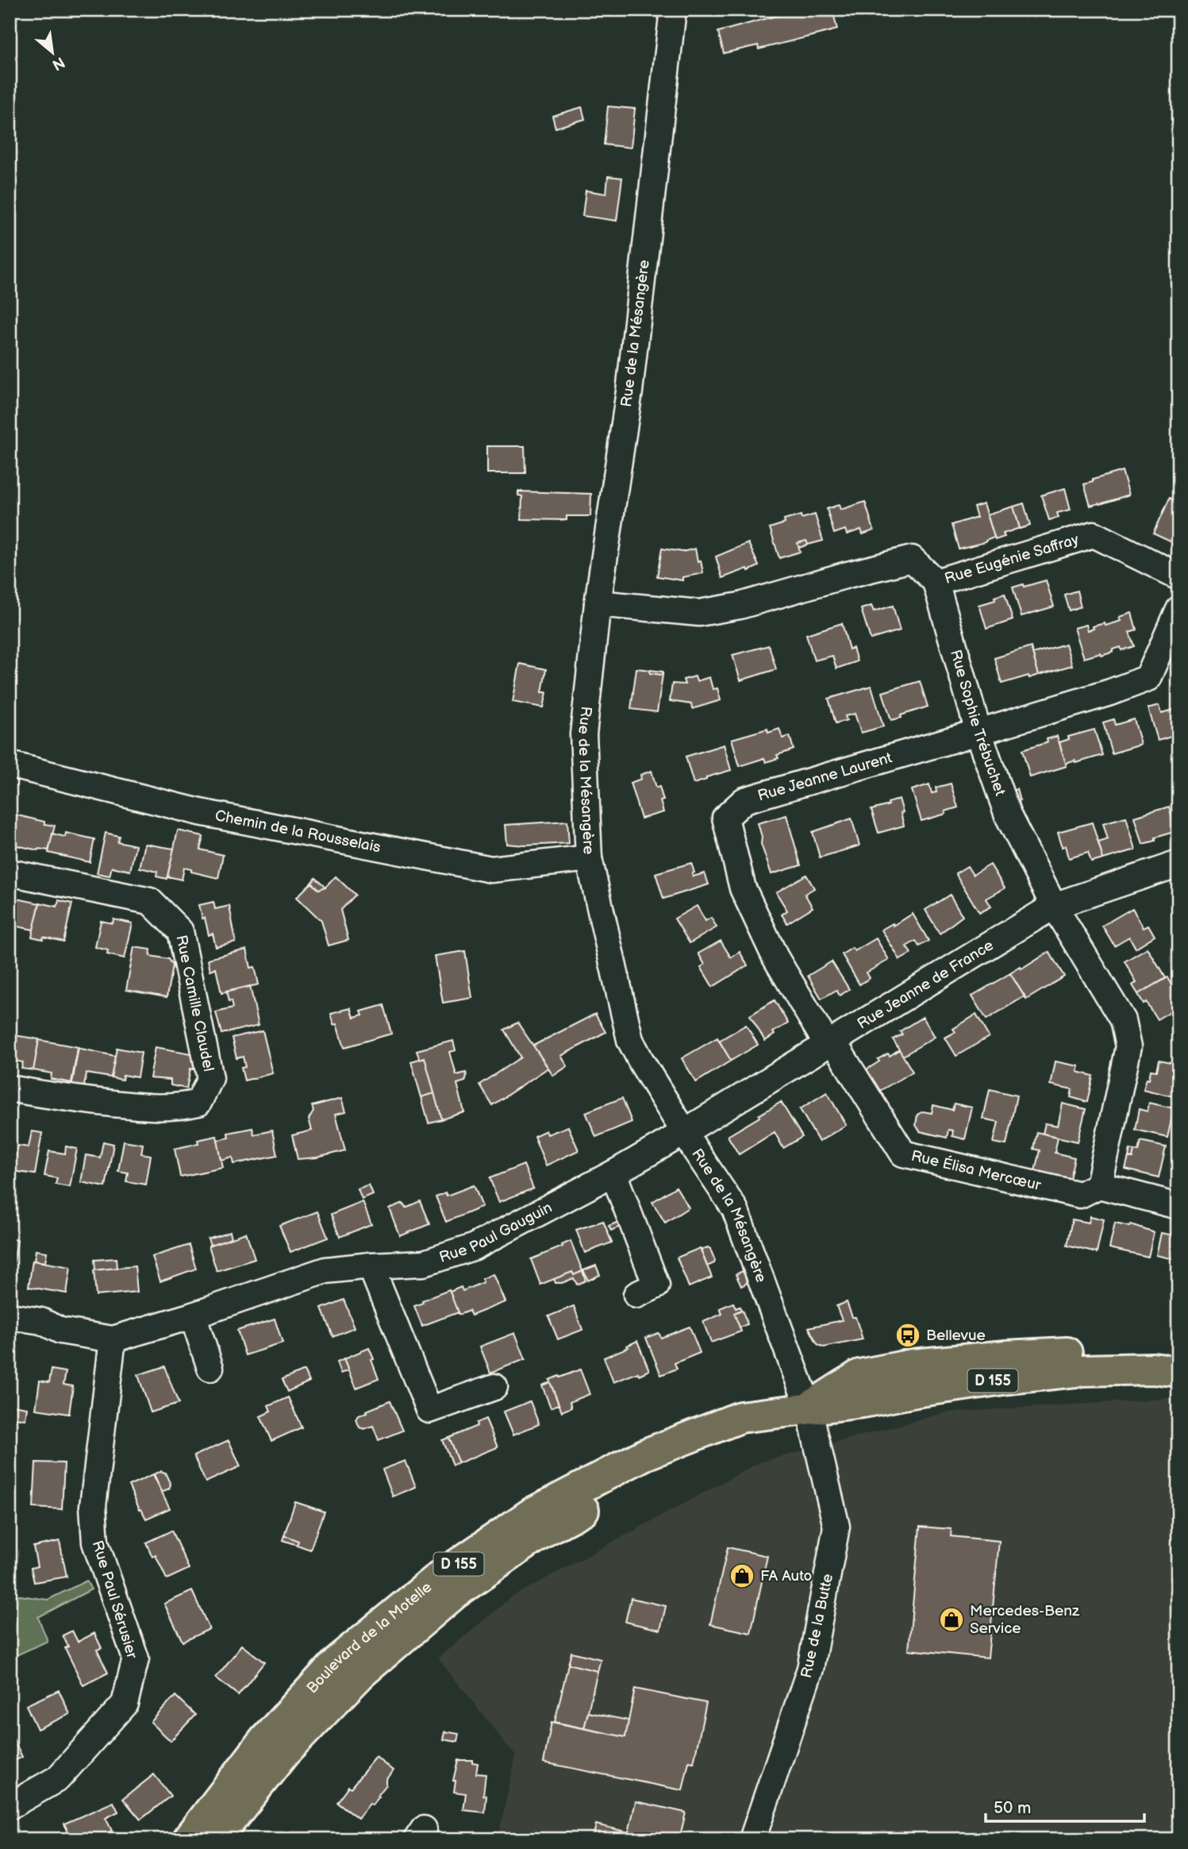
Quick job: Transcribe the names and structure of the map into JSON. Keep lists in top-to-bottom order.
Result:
{
  "streets": {
    "main road": ["D 155", "Boulevard de la Motelle"],
    "street": [
      "Rue de la Mésangère",
      "Rue Eugénie Saffray",
      "Rue Sophie Trébuchet",
      "Rue Jeanne Laurent",
      "Chemin de la Rousselais",
      "Rue Jeanne de France",
      "Rue Camille Claudel",
      "Rue Élisa Mercœur",
      "Rue Paul Gauguin",
      "Rue Paul Sérusier",
      "Rue de la Butte"
    ]
  },
  "crossings": [
    ["Rue de la Mésangère", "Chemin de la Rousselais"],
    ["Rue de la Mésangère", "Rue Jeanne de France"],
    ["Rue de la Mésangère", "Rue Paul Gauguin"],
    ["Rue de la Mésangère", "Rue de la Butte"],
    ["Rue de la Mésangère", "Boulevard de la Motelle"],
    ["Rue Eugénie Saffray", "Rue Sophie Trébuchet"],
    ["Rue Sophie Trébuchet", "Rue Jeanne Laurent"],
    ["Rue Sophie Trébuchet", "Rue Jeanne de France"],
    ["Rue Sophie Trébuchet", "Rue Élisa Mercœur"],
    ["Rue Jeanne Laurent", "Rue Jeanne de France"],
    ["Rue Jeanne Laurent", "Rue Élisa Mercœur"],
    ["Rue Jeanne de France", "Rue Élisa Mercœur"],
    ["Rue Jeanne de France", "Rue Paul Gauguin"],
    ["Rue Paul Gauguin", "Rue Paul Sérusier"],
    ["Rue de la Butte", "Boulevard de la Motelle"]
  ],
  "places": {
    "bus stop": ["Bellevue"],
    "shop": ["FA Auto", "Mercedes-Benz Service"]
  },
  "scale_bar": "50 m",
  "north": "bottom right"
}
